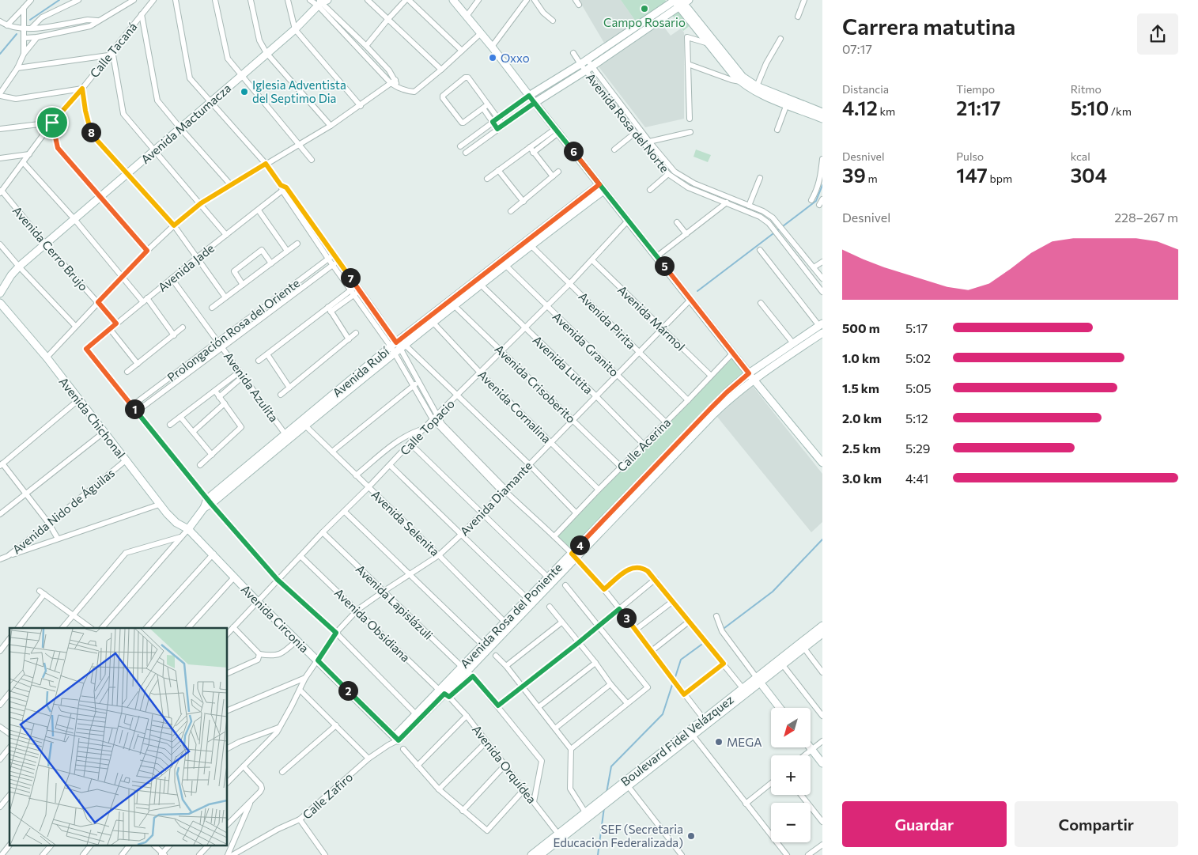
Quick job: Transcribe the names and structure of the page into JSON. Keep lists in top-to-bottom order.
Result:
{
  "streets": {
    "street": [
      "Calle Tacaná",
      "Avenida Rosa del Norte",
      "Avenida Mactumacza",
      "Avenida Cerro Brujo",
      "Avenida Jade",
      "Avenida Mármol",
      "Avenida Pirita",
      "Prolongación Rosa del Oriente",
      "Avenida Granito",
      "Avenida Lutita",
      "Avenida Rubí",
      "Avenida Crisoberito",
      "Avenida Azulita",
      "Avenida Cornalina",
      "Avenida Chichonal",
      "Calle Topacio",
      "Calle Acerina",
      "Avenida Diamante",
      "Avenida Nido de Águilas",
      "Avenida Selenita",
      "Avenida Lapislázuli",
      "Avenida Rosa del Poniente",
      "Avenida Circonia",
      "Avenida Obsidiana",
      "Boulevard Fidel Velázquez",
      "Avenida Orquídea",
      "Calle Zafiro"
    ]
  },
  "crossings": [
    ["Calle Tacaná", "Avenida Cerro Brujo"],
    ["Avenida Mactumacza", "Avenida Cerro Brujo"],
    ["Avenida Cerro Brujo", "Avenida Jade"],
    ["Avenida Jade", "Prolongación Rosa del Oriente"],
    ["Avenida Jade", "Avenida Azulita"],
    ["Avenida Mármol", "Calle Topacio"],
    ["Avenida Mármol", "Calle Acerina"],
    ["Avenida Mármol", "Avenida Diamante"],
    ["Avenida Pirita", "Avenida Rubí"],
    ["Avenida Pirita", "Calle Topacio"],
    ["Avenida Pirita", "Calle Acerina"],
    ["Avenida Pirita", "Avenida Diamante"],
    ["Prolongación Rosa del Oriente", "Avenida Azulita"],
    ["Avenida Granito", "Avenida Rubí"],
    ["Avenida Granito", "Calle Topacio"],
    ["Avenida Granito", "Calle Acerina"],
    ["Avenida Granito", "Avenida Diamante"],
    ["Avenida Lutita", "Avenida Rubí"],
    ["Avenida Lutita", "Calle Topacio"],
    ["Avenida Lutita", "Calle Acerina"],
    ["Avenida Lutita", "Avenida Diamante"],
    ["Avenida Rubí", "Avenida Crisoberito"],
    ["Avenida Rubí", "Avenida Azulita"],
    ["Avenida Rubí", "Avenida Cornalina"],
    ["Avenida Rubí", "Avenida Chichonal"],
    ["Avenida Rubí", "Avenida Selenita"],
    ["Avenida Rubí", "Avenida Circonia"],
    ["Avenida Crisoberito", "Calle Topacio"],
    ["Avenida Crisoberito", "Calle Acerina"],
    ["Avenida Crisoberito", "Avenida Diamante"],
    ["Avenida Cornalina", "Calle Topacio"],
    ["Avenida Cornalina", "Calle Acerina"],
    ["Avenida Cornalina", "Avenida Diamante"],
    ["Avenida Chichonal", "Avenida Nido de Águilas"],
    ["Avenida Chichonal", "Avenida Circonia"],
    ["Calle Topacio", "Avenida Selenita"],
    ["Calle Topacio", "Avenida Lapislázuli"],
    ["Calle Topacio", "Avenida Circonia"],
    ["Calle Topacio", "Avenida Obsidiana"],
    ["Avenida Diamante", "Avenida Selenita"],
    ["Avenida Diamante", "Avenida Lapislázuli"],
    ["Avenida Diamante", "Avenida Circonia"],
    ["Avenida Diamante", "Avenida Obsidiana"],
    ["Avenida Selenita", "Avenida Rosa del Poniente"],
    ["Avenida Lapislázuli", "Avenida Orquídea"],
    ["Avenida Circonia", "Calle Zafiro"],
    ["Avenida Obsidiana", "Avenida Orquídea"],
    ["Boulevard Fidel Velázquez", "Avenida Orquídea"]
  ],
  "places": [
    "Campo Rosario",
    "Oxxo",
    "Iglesia Adventista del Septimo Dia",
    "MEGA",
    "SEF (Secretaria Educacion Federalizada)"
  ],
  "north": "bottom left",
  "page": {
    "heading": ["Carrera matutina", "07:17"],
    "stats": [
      ["Distancia", "4.12 km"],
      ["Tiempo", "21:17"],
      ["Ritmo", "5:10 /km"],
      ["Desnivel", "39 m"],
      ["Pulso", "147 bpm"],
      ["kcal", "304"]
    ],
    "pins": [
      "8",
      "6",
      "5",
      "7",
      "1",
      "4",
      "3",
      "2"
    ],
    "chart": ["Desnivel", "228–267 m"],
    "list": [
      {
        "name": "500 m",
        "note": "5:17"
      },
      {
        "name": "1.0 km",
        "note": "5:02"
      },
      {
        "name": "1.5 km",
        "note": "5:05"
      },
      {
        "name": "2.0 km",
        "note": "5:12"
      },
      {
        "name": "2.5 km",
        "note": "5:29"
      },
      {
        "name": "3.0 km",
        "note": "4:41"
      }
    ],
    "map_buttons": ["+", "−"],
    "buttons": ["Guardar", "Compartir"]
  }
}
